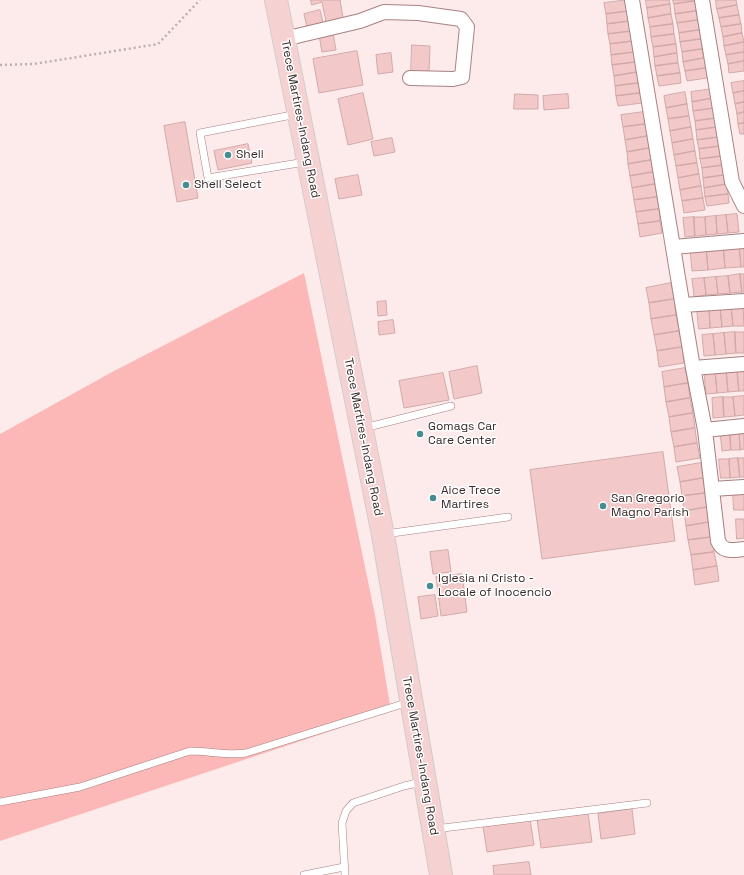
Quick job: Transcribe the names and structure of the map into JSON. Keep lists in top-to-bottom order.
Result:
{
  "streets": {
    "main road": ["Trece Martires-Indang Road"]
  },
  "places": [
    "Shell",
    "Shell Select",
    "Gomags Car Care Center",
    "Aice Trece Martires",
    "San Gregorio Magno Parish",
    "Iglesia ni Cristo - Locale of Inocencio"
  ]
}
